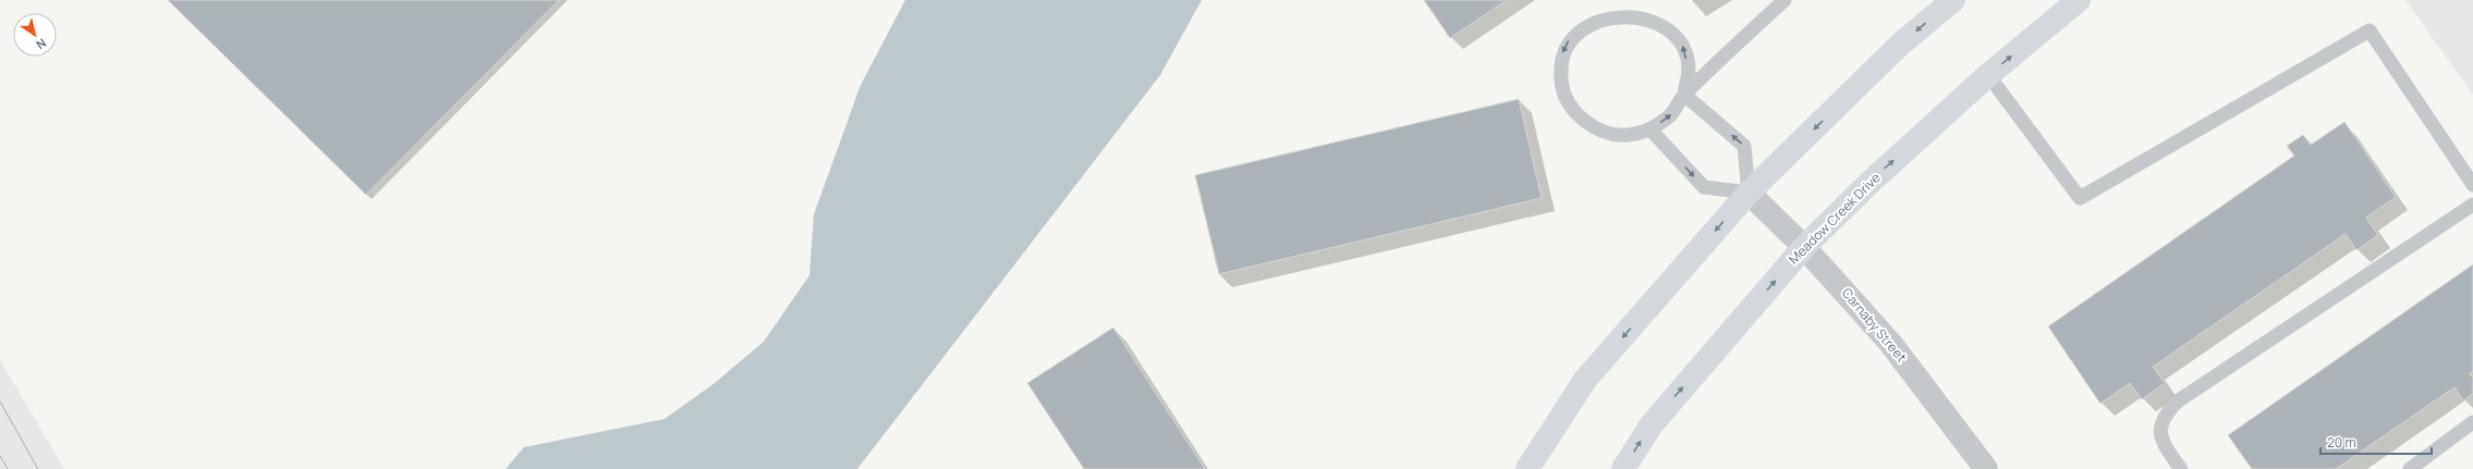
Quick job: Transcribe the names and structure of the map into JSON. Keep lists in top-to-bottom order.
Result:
{
  "streets": {
    "street": ["Meadow Creek Drive", "Carnaby Street"]
  },
  "crossings": [
    ["Meadow Creek Drive", "Carnaby Street"]
  ],
  "scale_bar": "20 m",
  "north": "bottom right"
}
